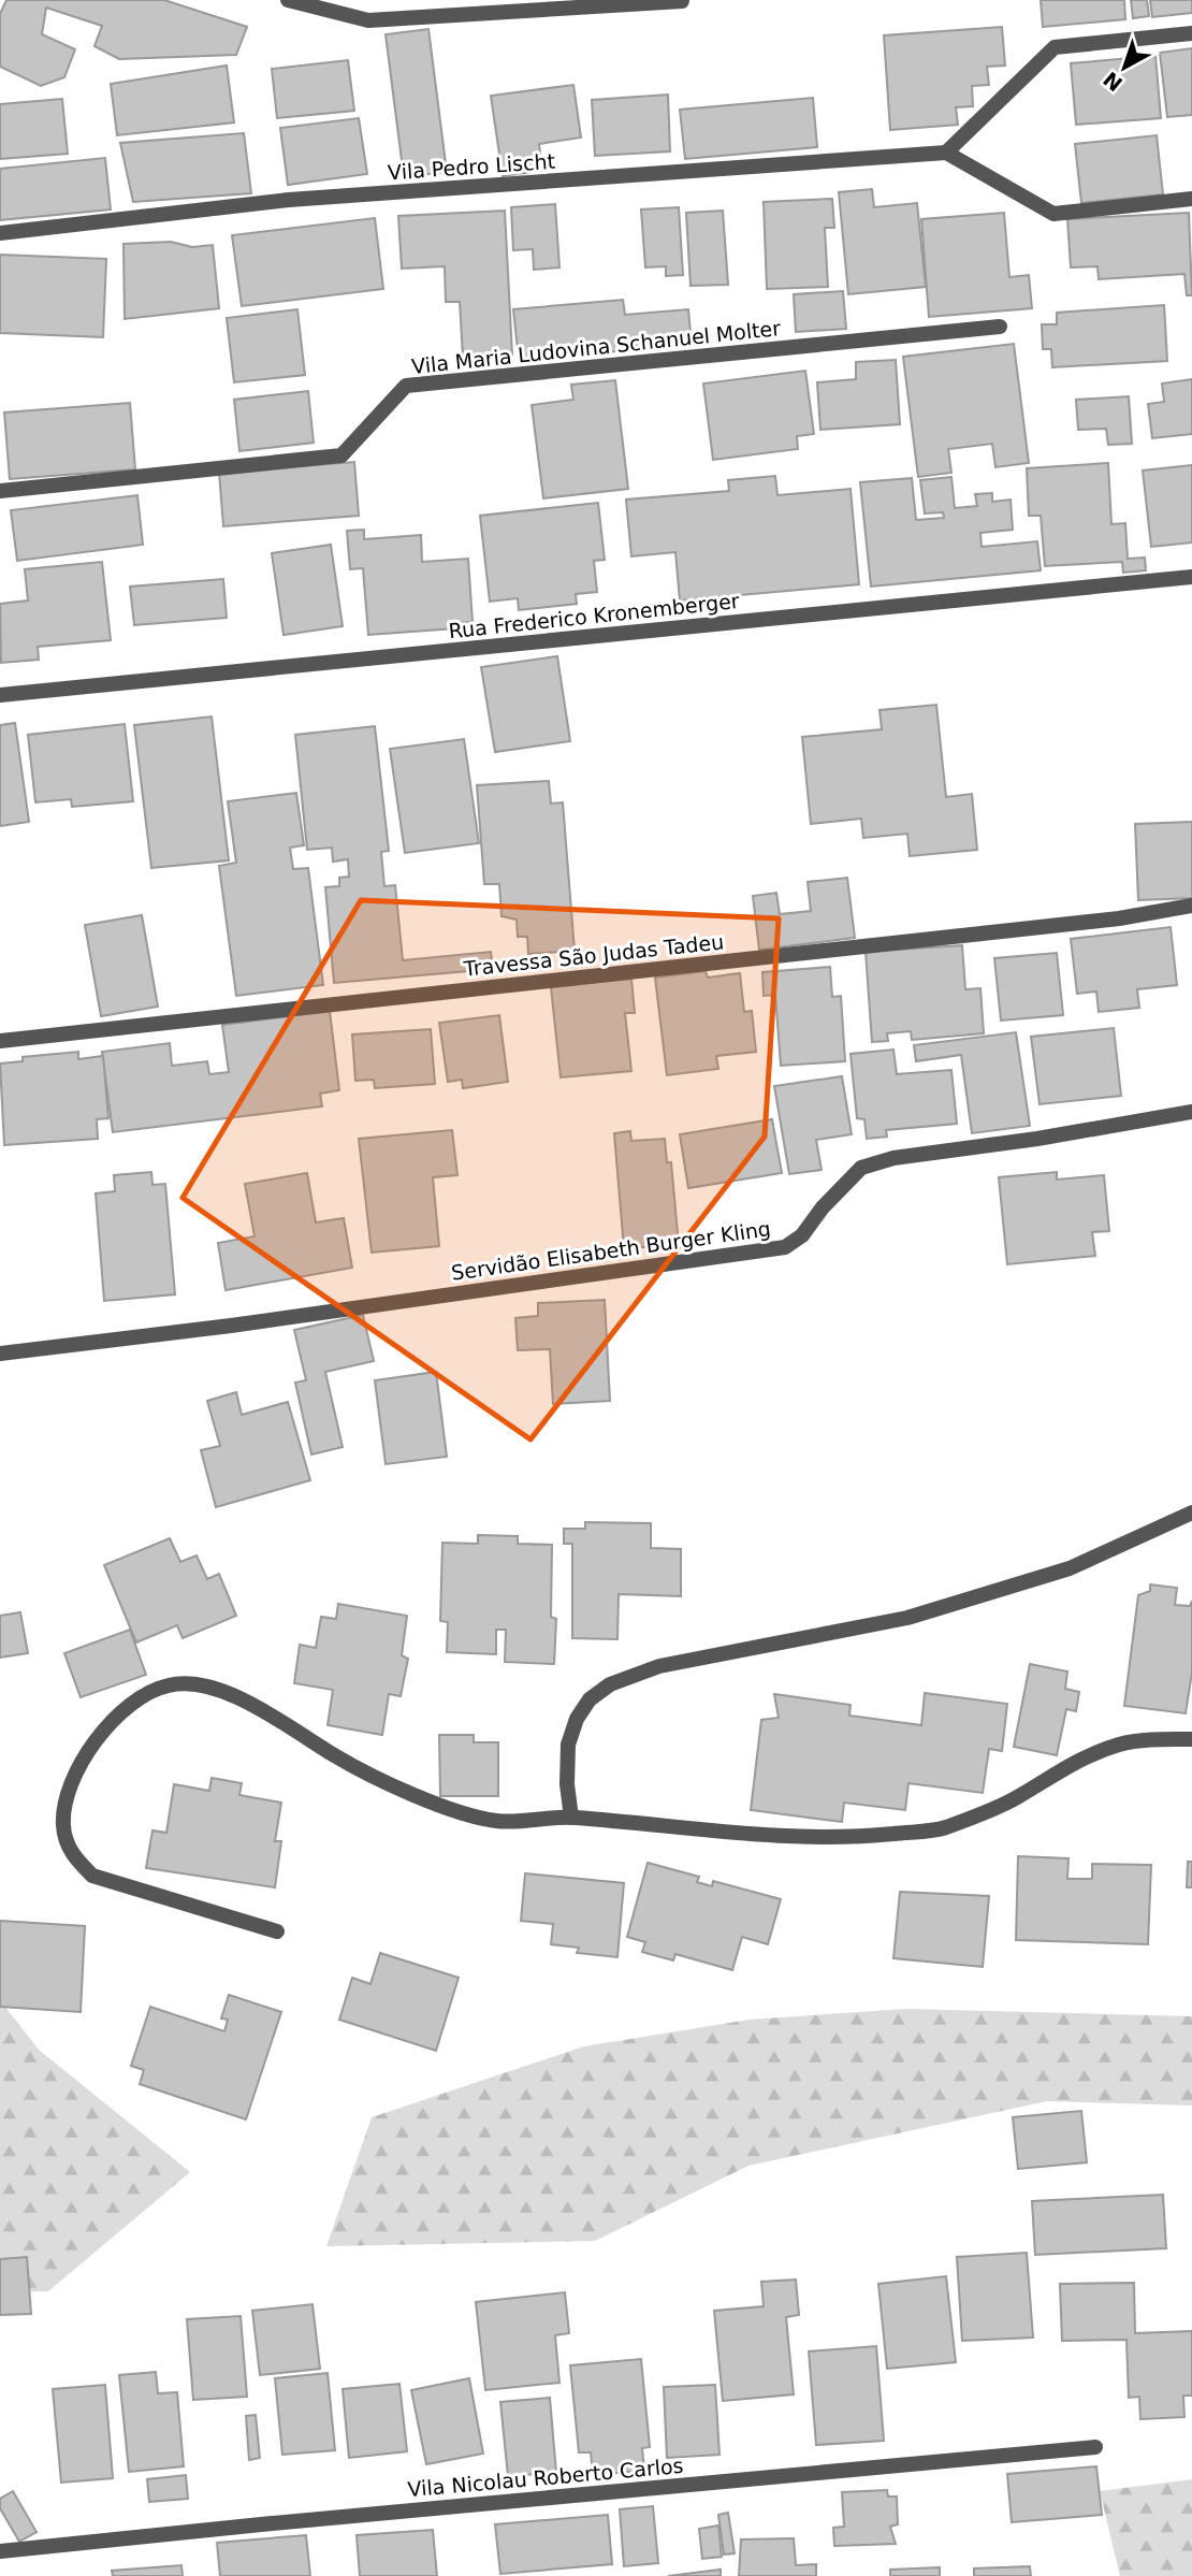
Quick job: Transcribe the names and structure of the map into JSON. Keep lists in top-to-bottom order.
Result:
{
  "streets": {
    "street": [
      "Vila Pedro Lischt",
      "Vila Maria Ludovina Schanuel Molter",
      "Rua Frederico Kronemberger",
      "Travessa São Judas Tadeu",
      "Servidão Elisabeth Burger Kling",
      "Vila Nicolau Roberto Carlos"
    ]
  },
  "north": "bottom left"
}
